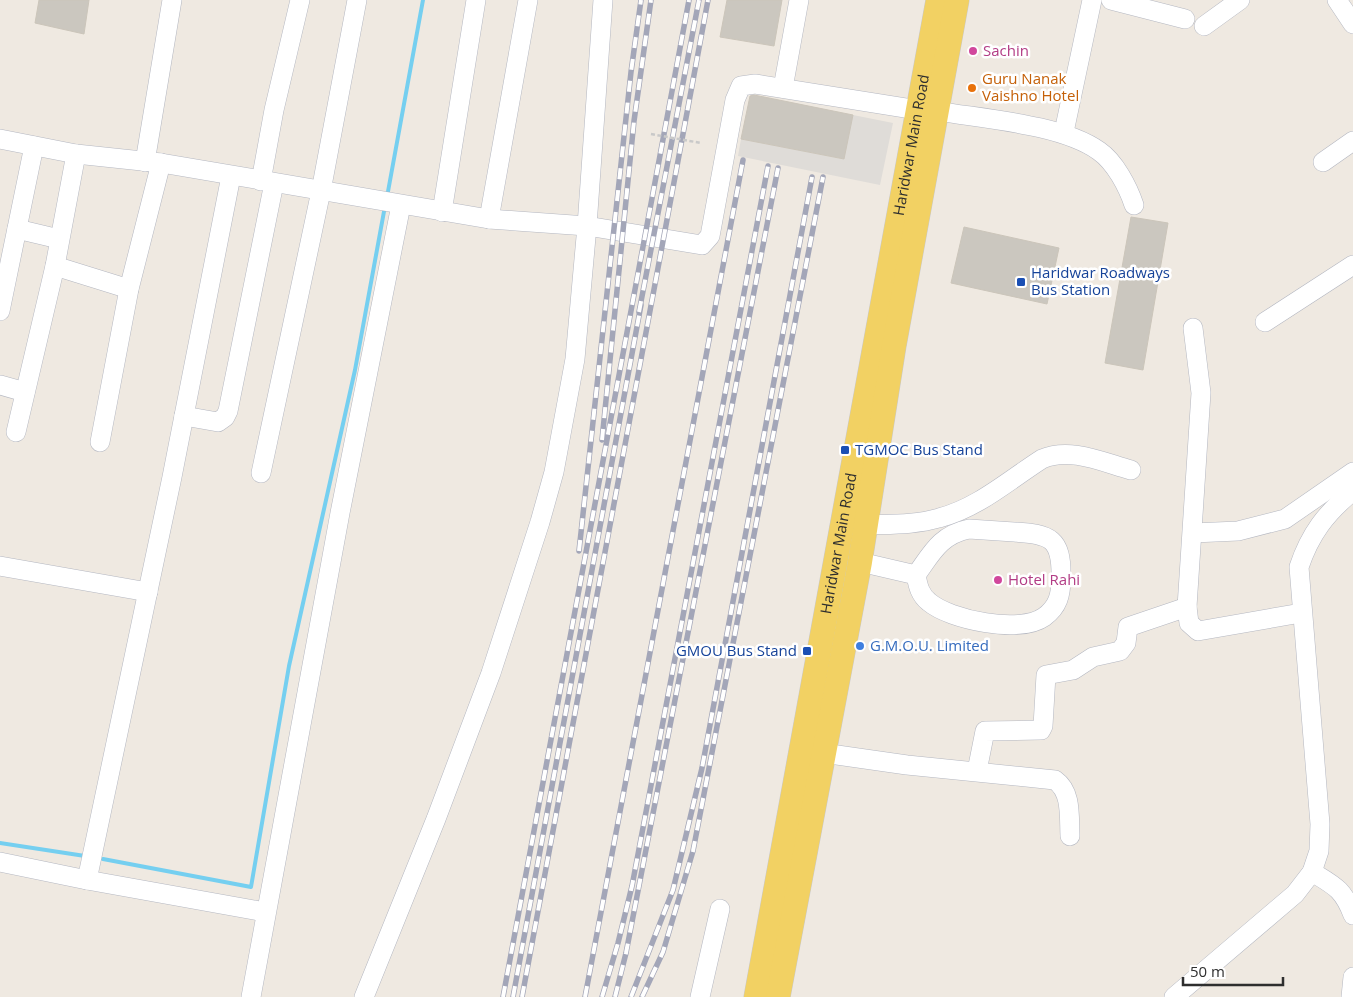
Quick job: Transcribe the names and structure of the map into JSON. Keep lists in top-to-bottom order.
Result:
{
  "streets": {
    "main road": ["Haridwar Main Road"]
  },
  "places": {
    "other": [
      "Sachin",
      "Guru Nanak Vaishno Hotel",
      "Hotel Rahi",
      "G.M.O.U. Limited"
    ],
    "transit": ["Haridwar Roadways Bus Station", "TGMOC Bus Stand", "GMOU Bus Stand"]
  },
  "scale_bar": "50 m"
}
